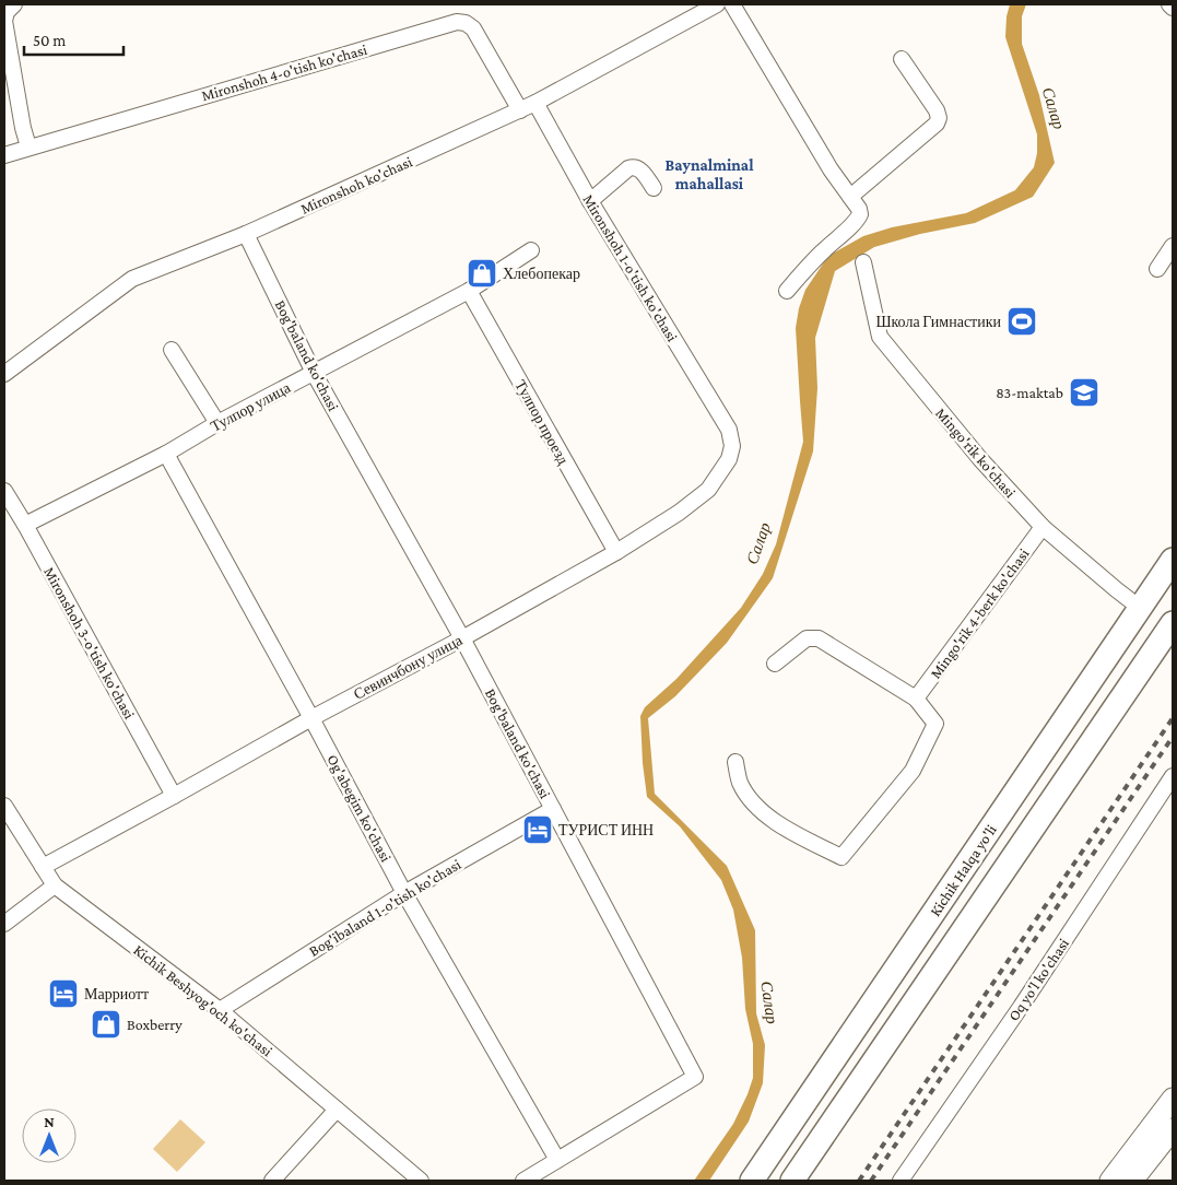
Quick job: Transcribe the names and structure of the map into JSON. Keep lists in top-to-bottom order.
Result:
{
  "streets": {
    "highway": ["Kichik Halqa yo'li"],
    "street": [
      "Mironshoh 4-o'tish ko'chasi",
      "Mironshoh ko'chasi",
      "Mironshoh 1-o'tish ko'chasi",
      "Bog'baland ko'chasi",
      "Тулпор улица",
      "Тулпор проезд",
      "Mingo'rik ko'chasi",
      "Mingo'rik 4-berk ko'chasi",
      "Mironshoh 3-o'tish ko'chasi",
      "Севинчбону улица",
      "Og'abegim ko'chasi",
      "Bog'ibaland 1-o'tish ko'chasi",
      "Oq yo'l ko'chasi",
      "Kichik Beshyog'och ko'chasi"
    ]
  },
  "crossings": [
    ["Mironshoh 4-o'tish ko'chasi", "Mironshoh ko'chasi"],
    ["Mironshoh ko'chasi", "Mironshoh 1-o'tish ko'chasi"],
    ["Mironshoh ko'chasi", "Bog'baland ko'chasi"],
    ["Mironshoh 1-o'tish ko'chasi", "Севинчбону улица"],
    ["Bog'baland ko'chasi", "Тулпор улица"],
    ["Bog'baland ko'chasi", "Севинчбону улица"],
    ["Bog'baland ko'chasi", "Og'abegim ko'chasi"],
    ["Bog'baland ko'chasi", "Bog'ibaland 1-o'tish ko'chasi"],
    ["Тулпор улица", "Тулпор проезд"],
    ["Тулпор улица", "Mironshoh 3-o'tish ko'chasi"],
    ["Тулпор улица", "Og'abegim ko'chasi"],
    ["Тулпор проезд", "Севинчбону улица"],
    ["Mingo'rik ko'chasi", "Mingo'rik 4-berk ko'chasi"],
    ["Mingo'rik ko'chasi", "Kichik Halqa yo'li"],
    ["Mironshoh 3-o'tish ko'chasi", "Севинчбону улица"],
    ["Севинчбону улица", "Og'abegim ko'chasi"],
    ["Севинчбону улица", "Kichik Beshyog'och ko'chasi"],
    ["Og'abegim ko'chasi", "Bog'ibaland 1-o'tish ko'chasi"],
    ["Bog'ibaland 1-o'tish ko'chasi", "Kichik Beshyog'och ko'chasi"]
  ],
  "districts": ["Baynalminal mahallasi"],
  "water": ["Салар"],
  "places": {
    "shop": ["Хлебопекар", "Boxberry"],
    "sports": ["Школа Гимнастики"],
    "school or university": ["83-maktab"],
    "hotel": ["ТУРИСТ ИНН", "Марриотт"]
  },
  "scale_bar": "50 m",
  "north": "top"
}
